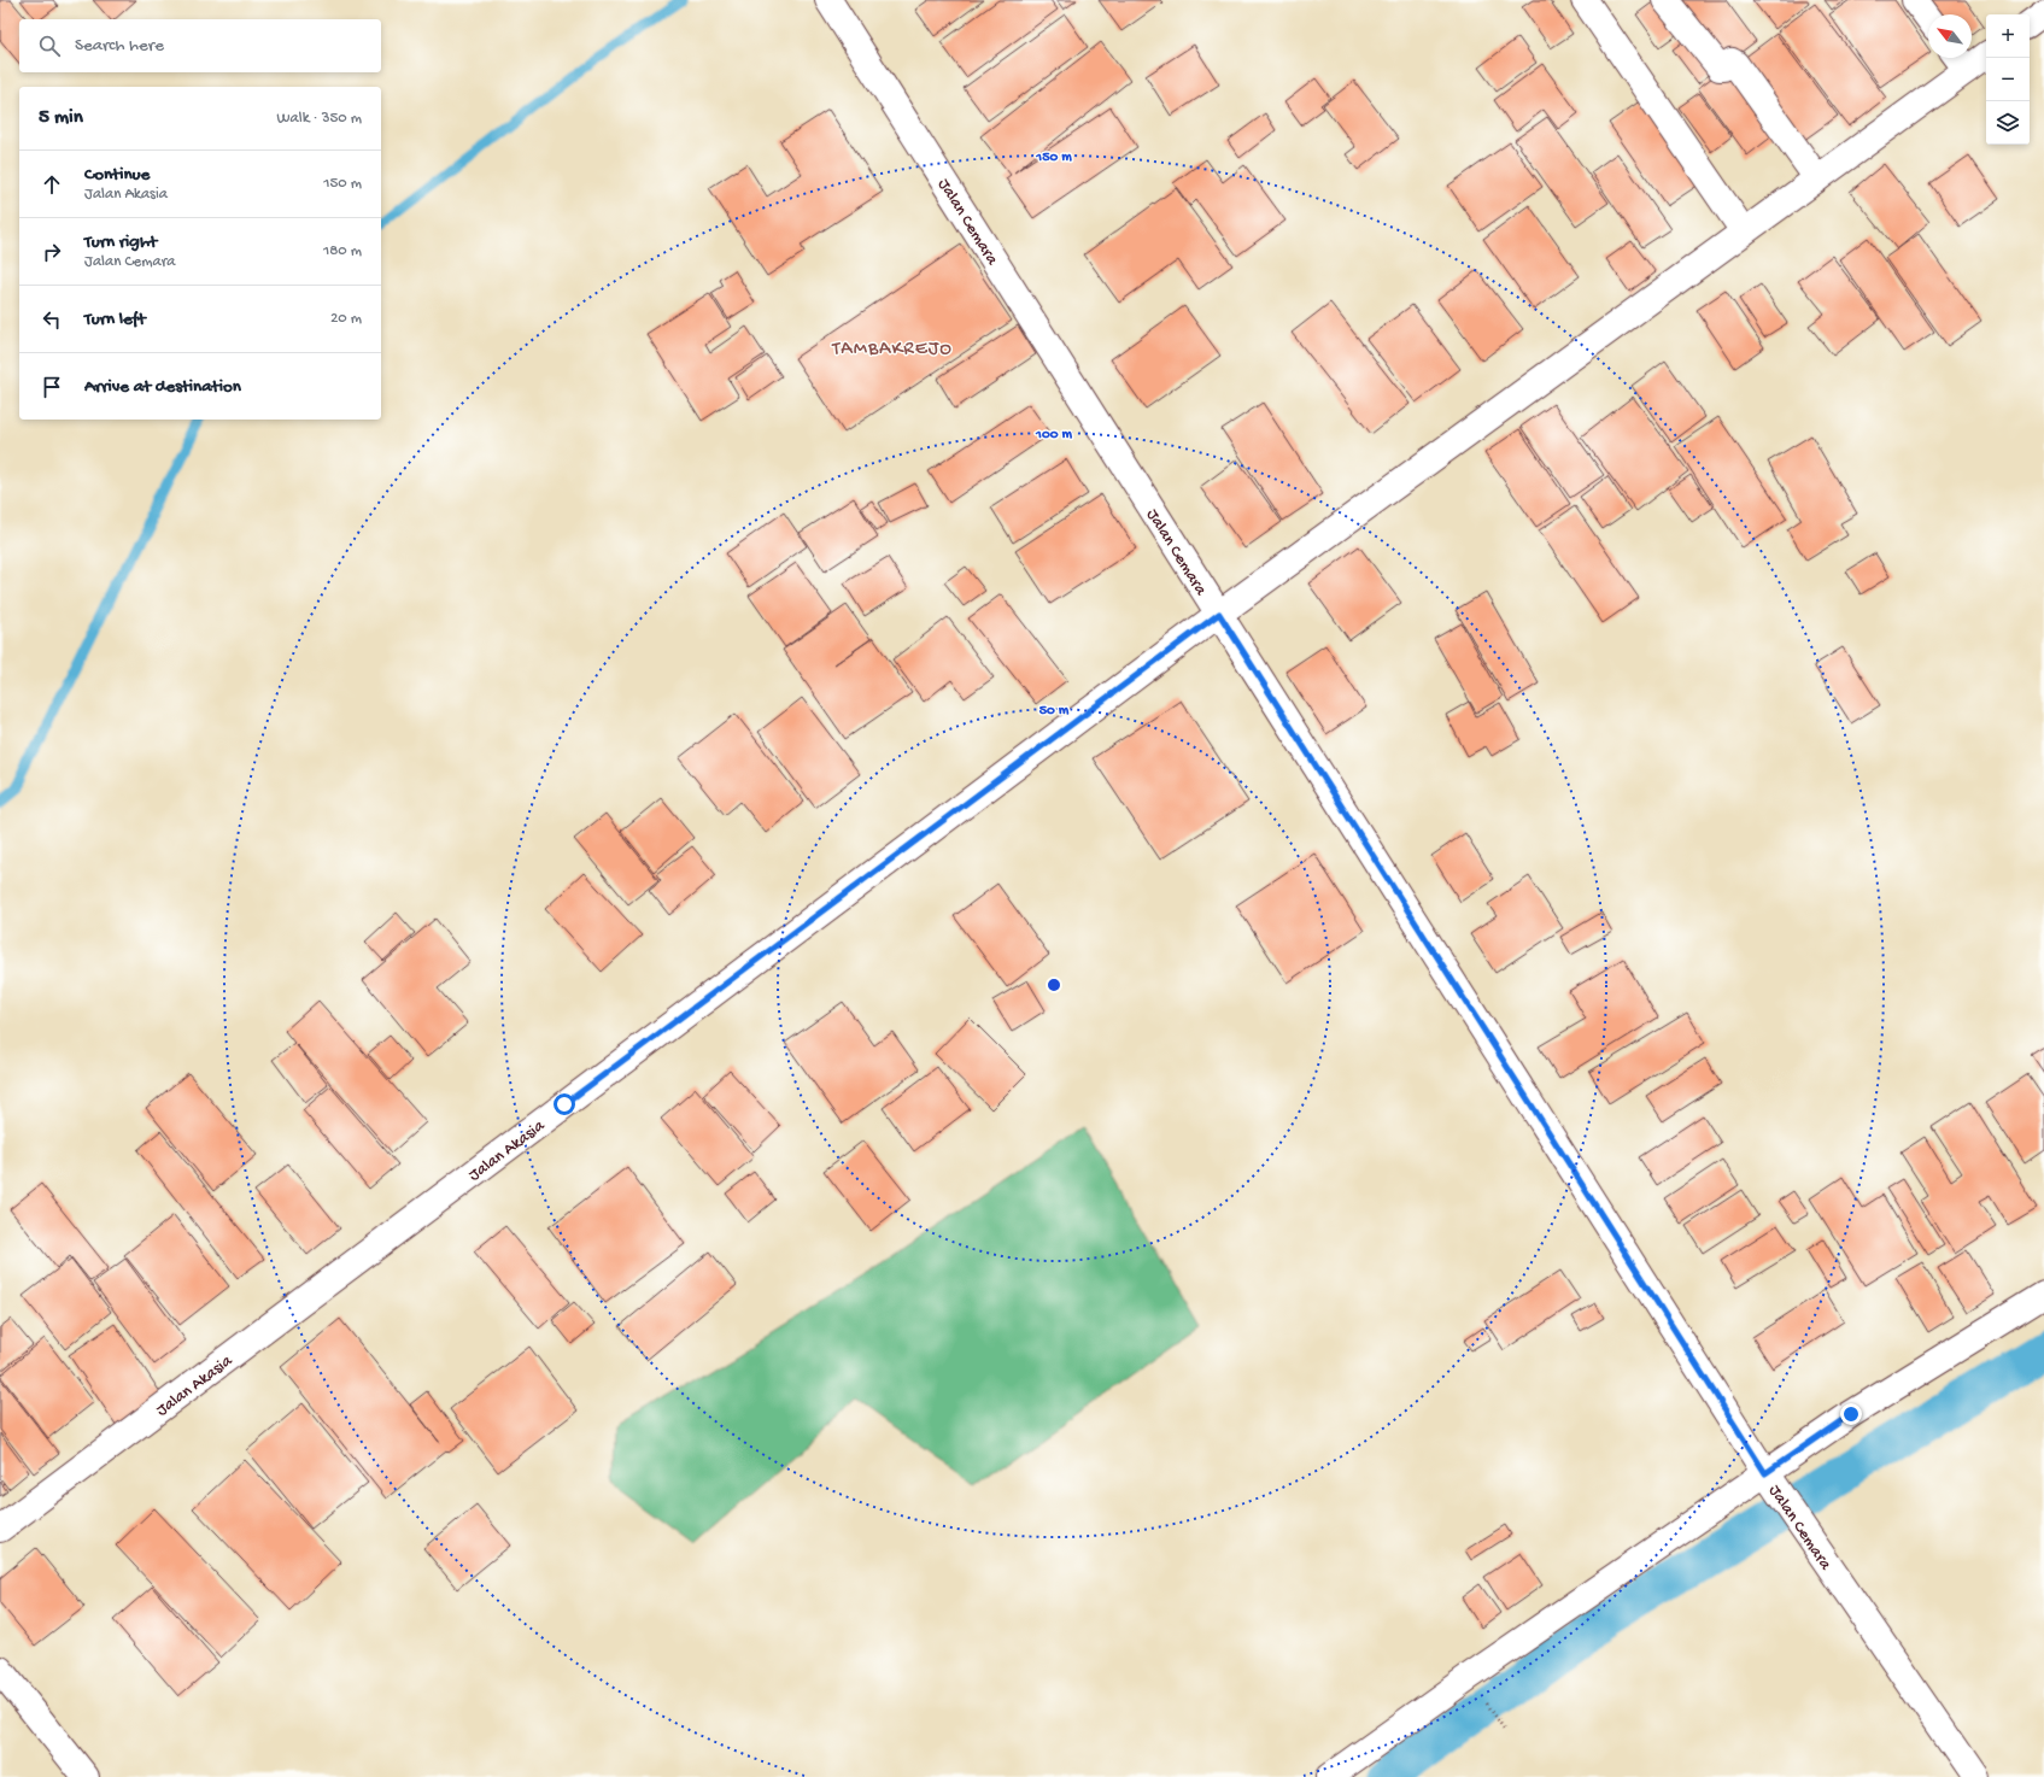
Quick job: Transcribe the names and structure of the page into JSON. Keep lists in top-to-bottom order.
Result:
{
  "streets": {
    "street": ["Jalan Cemara", "Jalan Akasia"]
  },
  "crossings": [
    ["Jalan Cemara", "Jalan Akasia"]
  ],
  "districts": ["TAMBAKREJO"],
  "north": "top left",
  "page": {
    "map_buttons": ["+", "−"],
    "search": "Search here",
    "heading": ["5 min", "Walk · 350 m"],
    "list": [
      ["Continue", "Jalan Akasia", "150 m"],
      ["Turn right", "Jalan Cemara", "180 m"],
      ["Turn left", "20 m"],
      "Arrive at destination"
    ]
  },
  "rings": ["150 m", "100 m", "50 m"]
}
